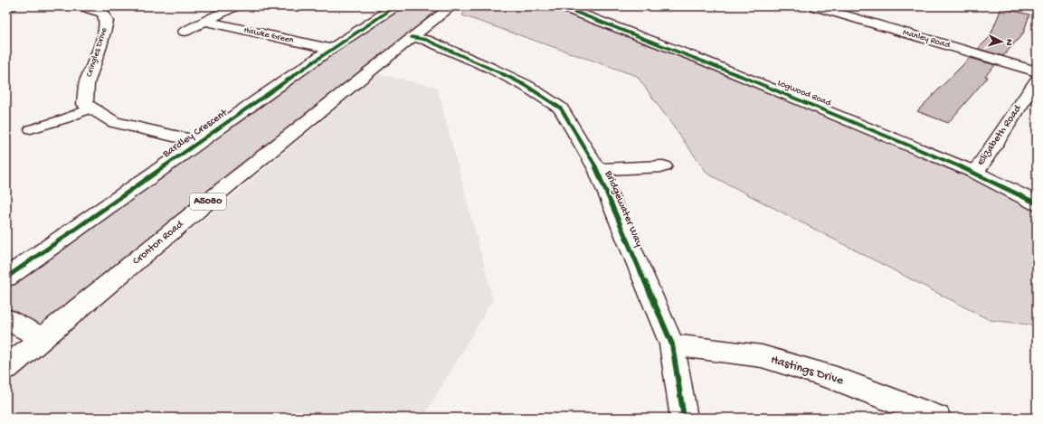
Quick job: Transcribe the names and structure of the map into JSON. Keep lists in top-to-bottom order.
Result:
{
  "streets": {
    "street": [
      "Hawke Green",
      "Manley Road",
      "Cringles Drive",
      "Logwood Road",
      "Bardley Crescent",
      "Elizabeth Road",
      "A5080",
      "Bridgewater Way",
      "Cronton Road",
      "Hastings Drive"
    ]
  },
  "crossings": [
    ["Hawke Green", "Bardley Crescent"],
    ["Logwood Road", "Elizabeth Road"],
    ["A5080", "Bridgewater Way"],
    ["A5080", "Cronton Road"],
    ["Bridgewater Way", "Cronton Road"],
    ["Bridgewater Way", "Hastings Drive"]
  ],
  "north": "right"
}
